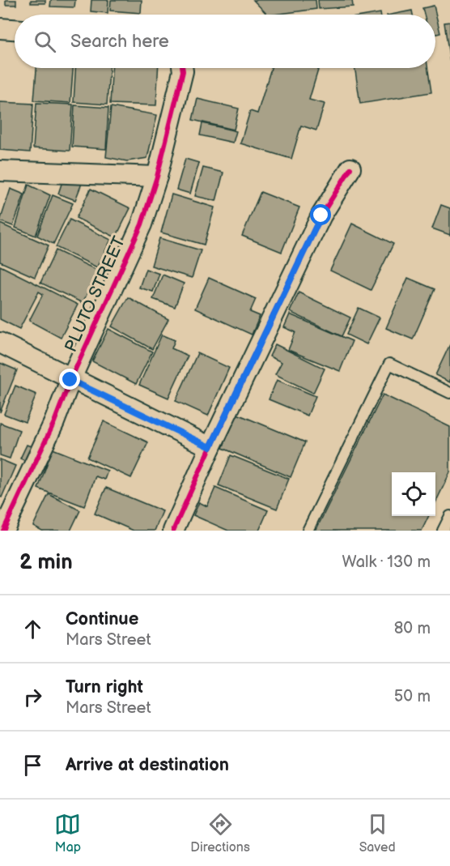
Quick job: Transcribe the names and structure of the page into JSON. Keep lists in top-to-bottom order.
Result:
{
  "streets": {
    "street": ["PLUTO STREET"]
  },
  "page": {
    "search": "Search here",
    "heading": ["2 min", "Walk · 130 m"],
    "list": [
      ["Continue", "Mars Street", "80 m"],
      ["Turn right", "Mars Street", "50 m"],
      "Arrive at destination"
    ],
    "nav": ["Map", "Directions", "Saved"]
  }
}
